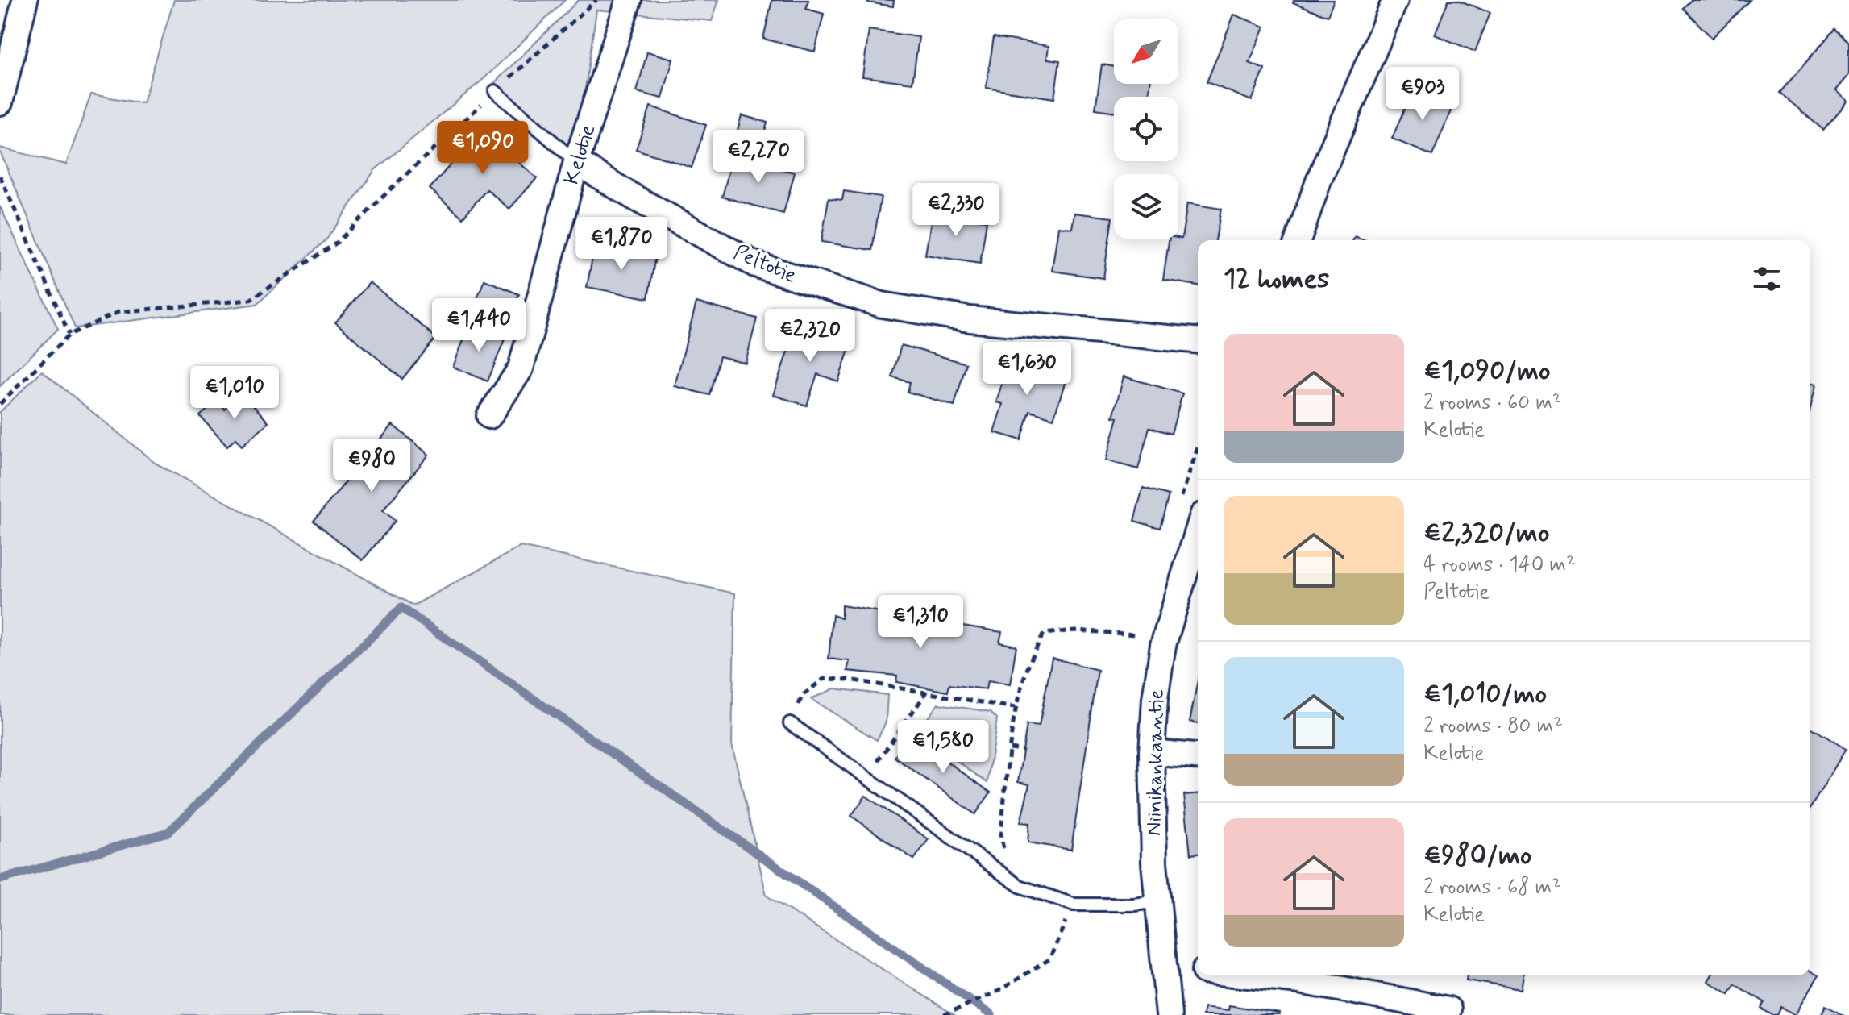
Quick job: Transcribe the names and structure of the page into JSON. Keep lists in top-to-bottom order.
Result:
{
  "streets": {
    "street": ["Kelotie", "Peltotie", "Niinikankaantie"]
  },
  "crossings": [
    ["Kelotie", "Peltotie"]
  ],
  "north": "bottom left",
  "page": {
    "price": [
      "€903",
      "€1,090",
      "€2,270",
      "€2,330",
      "€1,870",
      "€1,440",
      "€2,320",
      "€1,630",
      "€1,010",
      "€980",
      "€1,310",
      "€1,580"
    ],
    "heading": "12 homes",
    "list": [
      {
        "name": "€1,090/mo",
        "note": "2 rooms · 60 m² · Kelotie"
      },
      {
        "name": "€2,320/mo",
        "note": "4 rooms · 140 m² · Peltotie"
      },
      {
        "name": "€1,010/mo",
        "note": "2 rooms · 80 m² · Kelotie"
      },
      {
        "name": "€980/mo",
        "note": "2 rooms · 68 m² · Kelotie"
      }
    ]
  }
}
